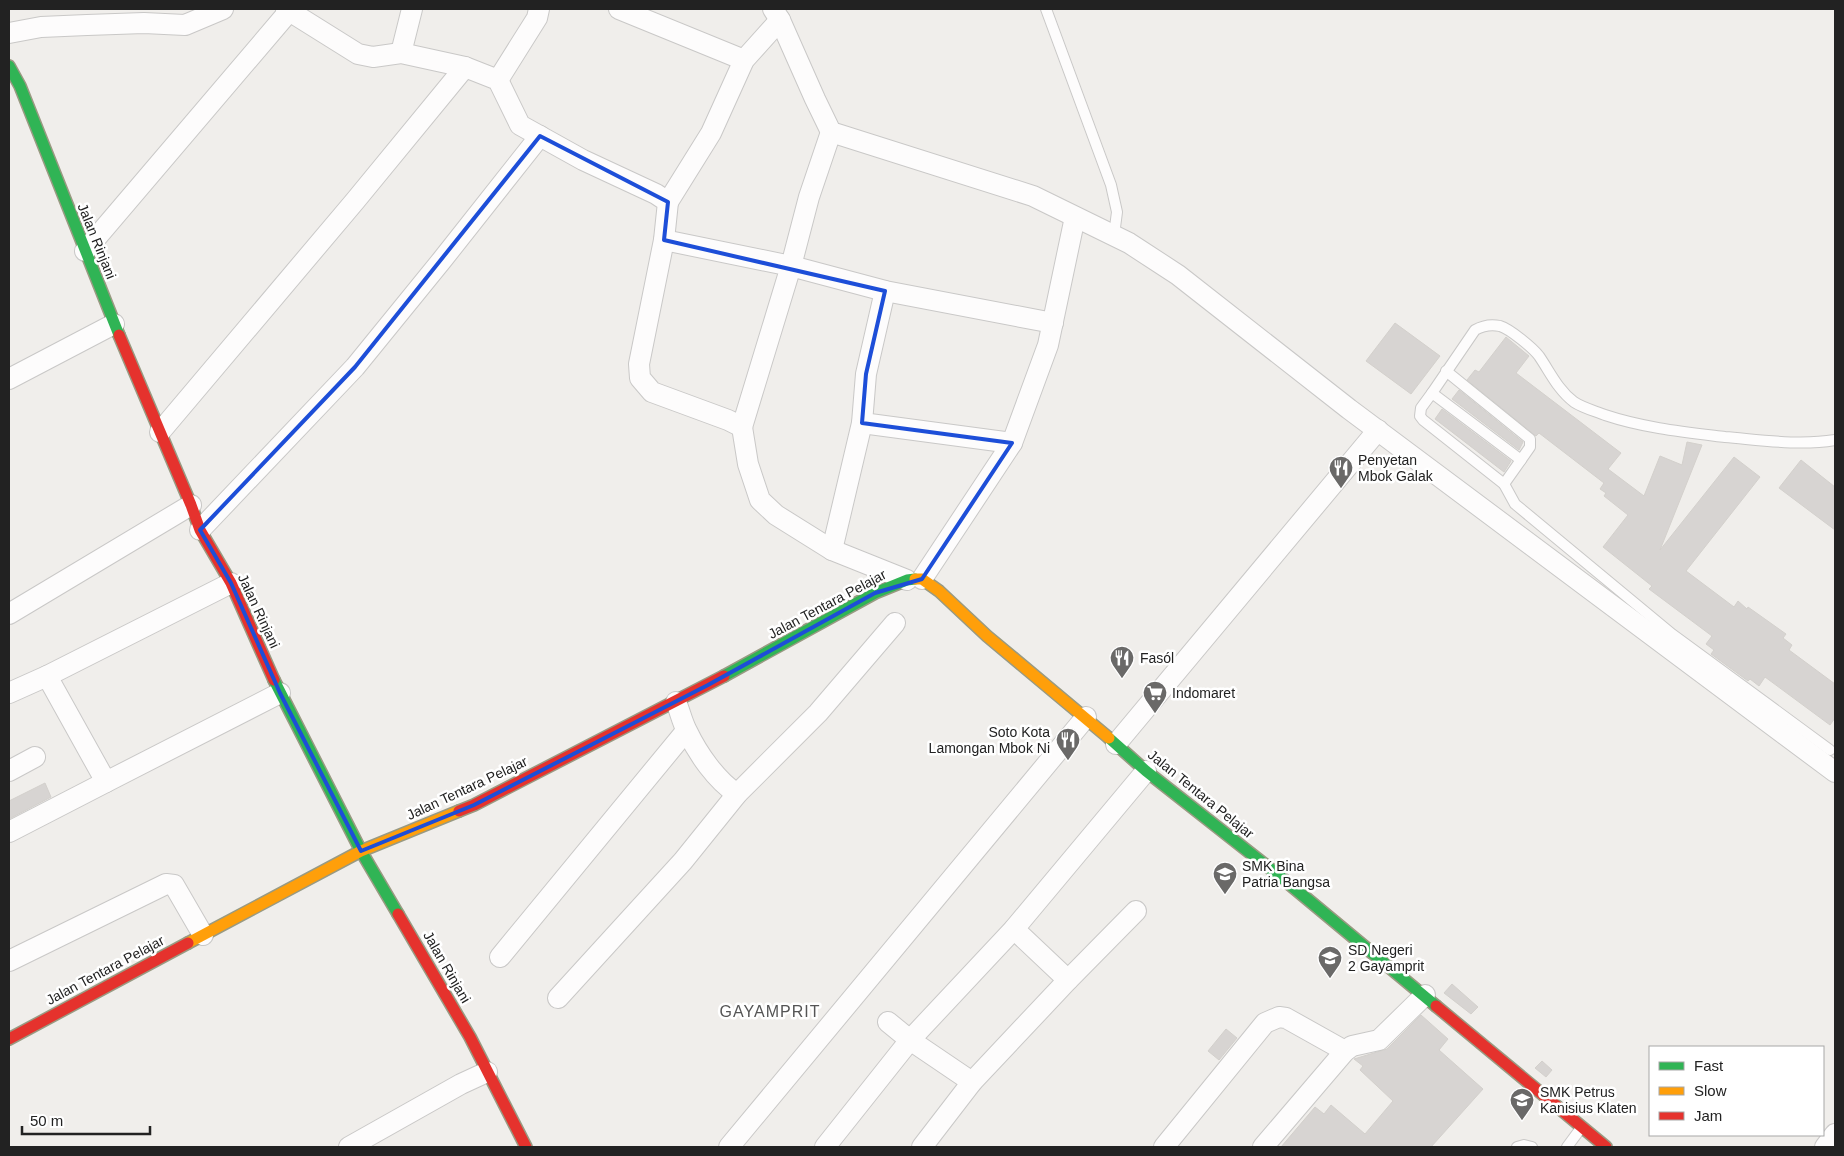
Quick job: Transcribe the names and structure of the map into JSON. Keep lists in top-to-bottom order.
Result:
{
  "streets": {
    "main road": ["Jalan Rinjani", "Jalan Tentara Pelajar"]
  },
  "crossings": [
    ["Jalan Rinjani", "Jalan Tentara Pelajar"]
  ],
  "districts": ["GAYAMPRIT"],
  "places": {
    "restaurant": ["Penyetan Mbok Galak", "Fasól", "Soto Kota Lamongan Mbok Ni"],
    "supermarket": ["Indomaret"],
    "school or university": ["SMK Bina Patria Bangsa", "SD Negeri 2 Gayamprit", "SMK Petrus Kanisius Klaten"]
  },
  "legend": ["Fast", "Slow", "Jam"],
  "scale_bar": "50 m"
}
